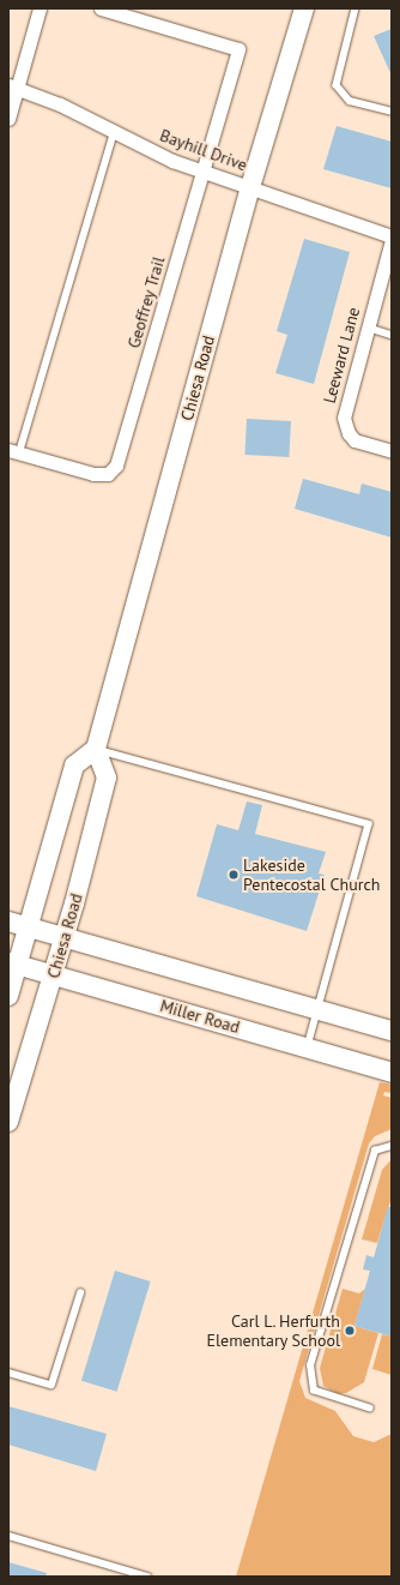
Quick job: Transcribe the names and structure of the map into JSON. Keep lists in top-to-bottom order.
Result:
{
  "streets": {
    "main road": ["Chiesa Road", "Miller Road"],
    "street": ["Bayhill Drive", "Geoffrey Trail", "Leeward Lane"]
  },
  "crossings": [
    ["Bayhill Drive", "Geoffrey Trail"],
    ["Bayhill Drive", "Chiesa Road"],
    ["Chiesa Road", "Miller Road"]
  ],
  "places": ["Lakeside Pentecostal Church", "Carl L. Herfurth Elementary School"]
}
